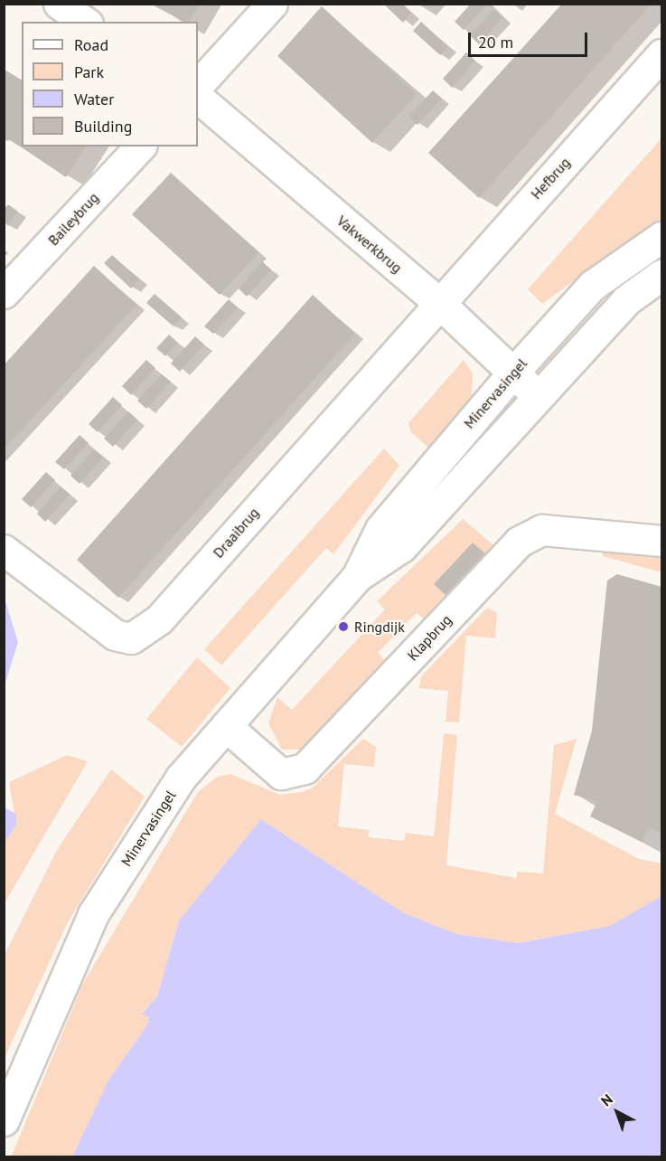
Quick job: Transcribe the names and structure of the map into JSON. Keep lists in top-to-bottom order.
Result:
{
  "streets": {
    "street": [
      "Hefbrug",
      "Baileybrug",
      "Vakwerkbrug",
      "Minervasingel",
      "Draaibrug",
      "Klapbrug"
    ]
  },
  "crossings": [
    ["Hefbrug", "Vakwerkbrug"],
    ["Hefbrug", "Draaibrug"],
    ["Vakwerkbrug", "Minervasingel"],
    ["Vakwerkbrug", "Draaibrug"],
    ["Minervasingel", "Klapbrug"]
  ],
  "places": ["Ringdijk"],
  "legend": [
    "Road",
    "Park",
    "Water",
    "Building"
  ],
  "scale_bar": "20 m",
  "north": "top left"
}
